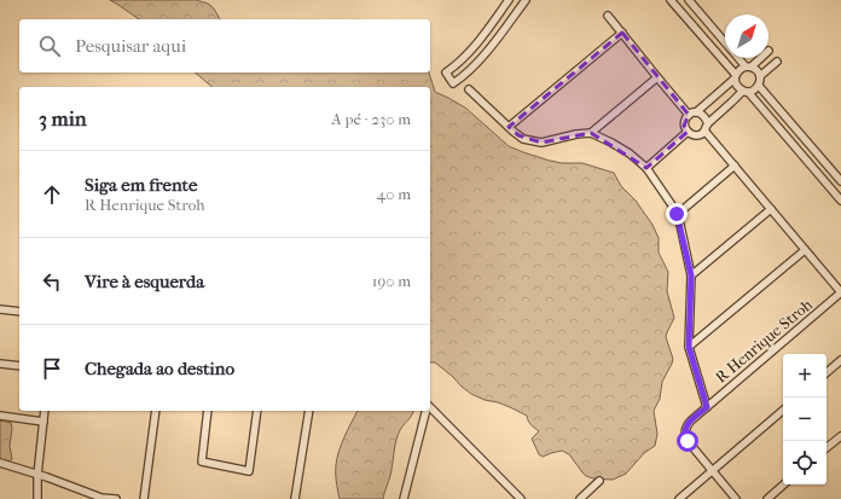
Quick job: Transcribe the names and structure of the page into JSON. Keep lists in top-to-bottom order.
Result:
{
  "streets": {
    "street": ["R Henrique Stroh"]
  },
  "north": "top right",
  "page": {
    "search": "Pesquisar aqui",
    "heading": ["3 min", "A pé · 230 m"],
    "list": [
      ["Siga em frente", "R Henrique Stroh", "40 m"],
      ["Vire à esquerda", "190 m"],
      "Chegada ao destino"
    ],
    "map_buttons": ["+", "−"]
  }
}
